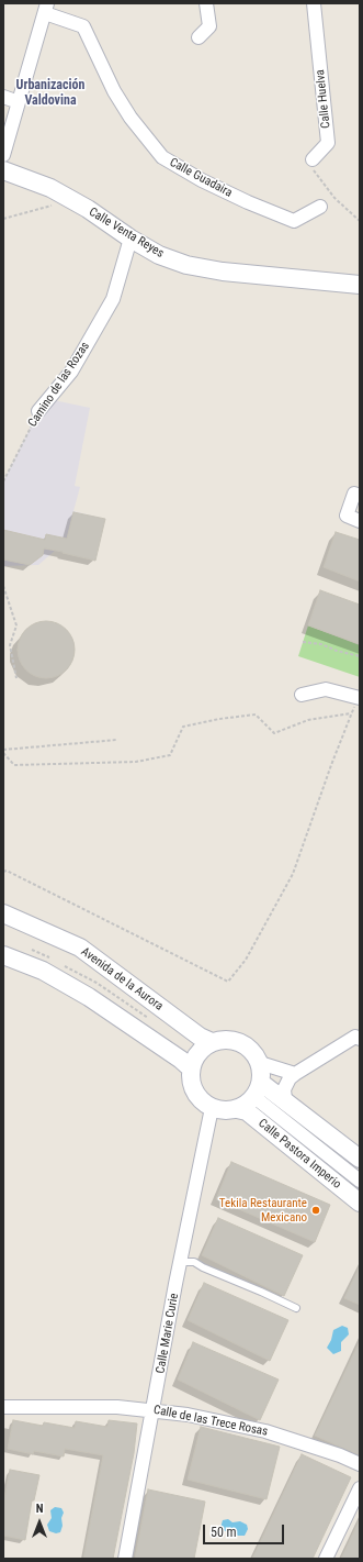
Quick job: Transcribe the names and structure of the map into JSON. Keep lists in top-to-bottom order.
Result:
{
  "streets": {
    "street": [
      "Calle Huelva",
      "Calle Guadaira",
      "Calle Venta Reyes",
      "Camino de las Rozas",
      "Avenida de la Aurora",
      "Calle Pastora Imperio",
      "Calle Marie Curie",
      "Calle de las Trece Rosas"
    ]
  },
  "crossings": [
    ["Calle Venta Reyes", "Camino de las Rozas"],
    ["Avenida de la Aurora", "Calle Pastora Imperio"],
    ["Avenida de la Aurora", "Calle Marie Curie"],
    ["Calle Pastora Imperio", "Calle Marie Curie"],
    ["Calle Marie Curie", "Calle de las Trece Rosas"]
  ],
  "districts": ["Urbanización Valdovina"],
  "places": ["Tekila Restaurante Mexicano"],
  "scale_bar": "50 m",
  "north": "top"
}
